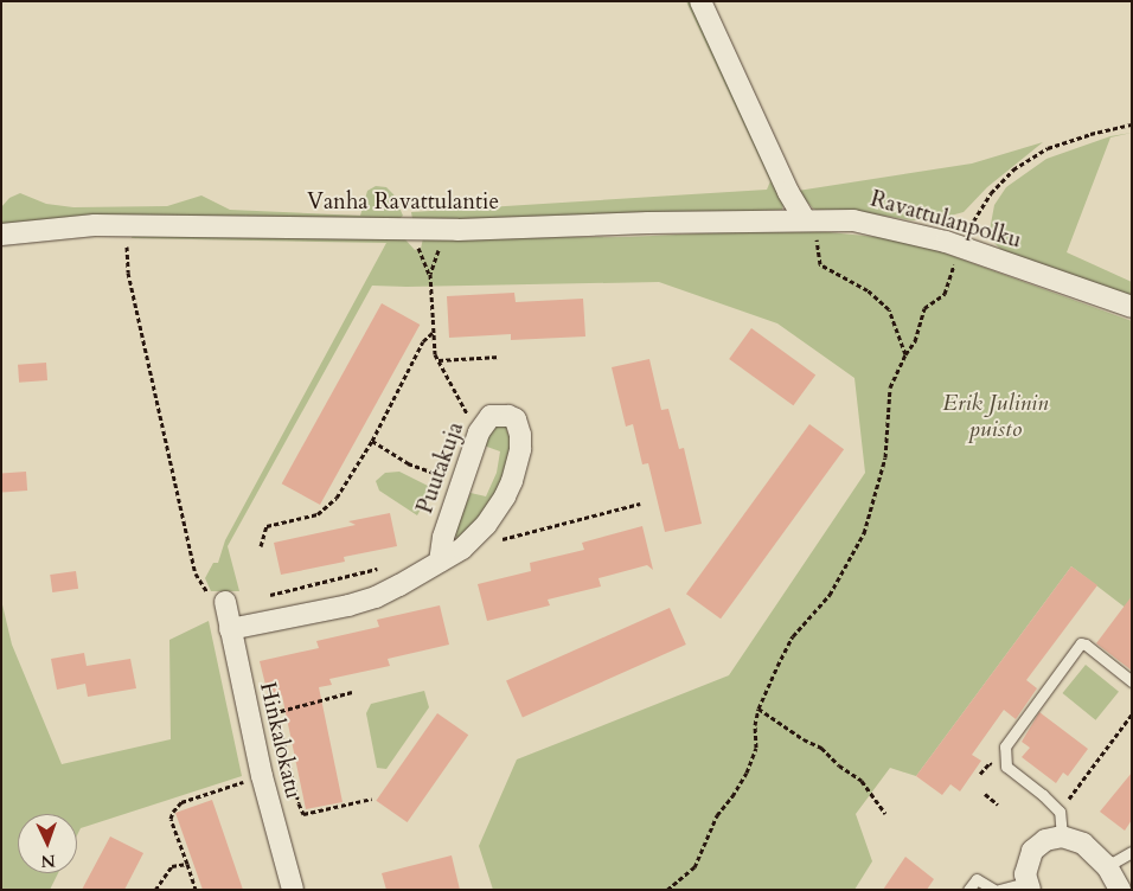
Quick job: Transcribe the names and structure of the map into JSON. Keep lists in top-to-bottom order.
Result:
{
  "streets": {
    "street": [
      "Vanha Ravattulantie",
      "Ravattulanpolku",
      "Puutakuja",
      "Hinkalokatu"
    ]
  },
  "crossings": [
    ["Vanha Ravattulantie", "Ravattulanpolku"],
    ["Puutakuja", "Hinkalokatu"]
  ],
  "parks": ["Erik Julinin puisto"],
  "north": "bottom"
}
